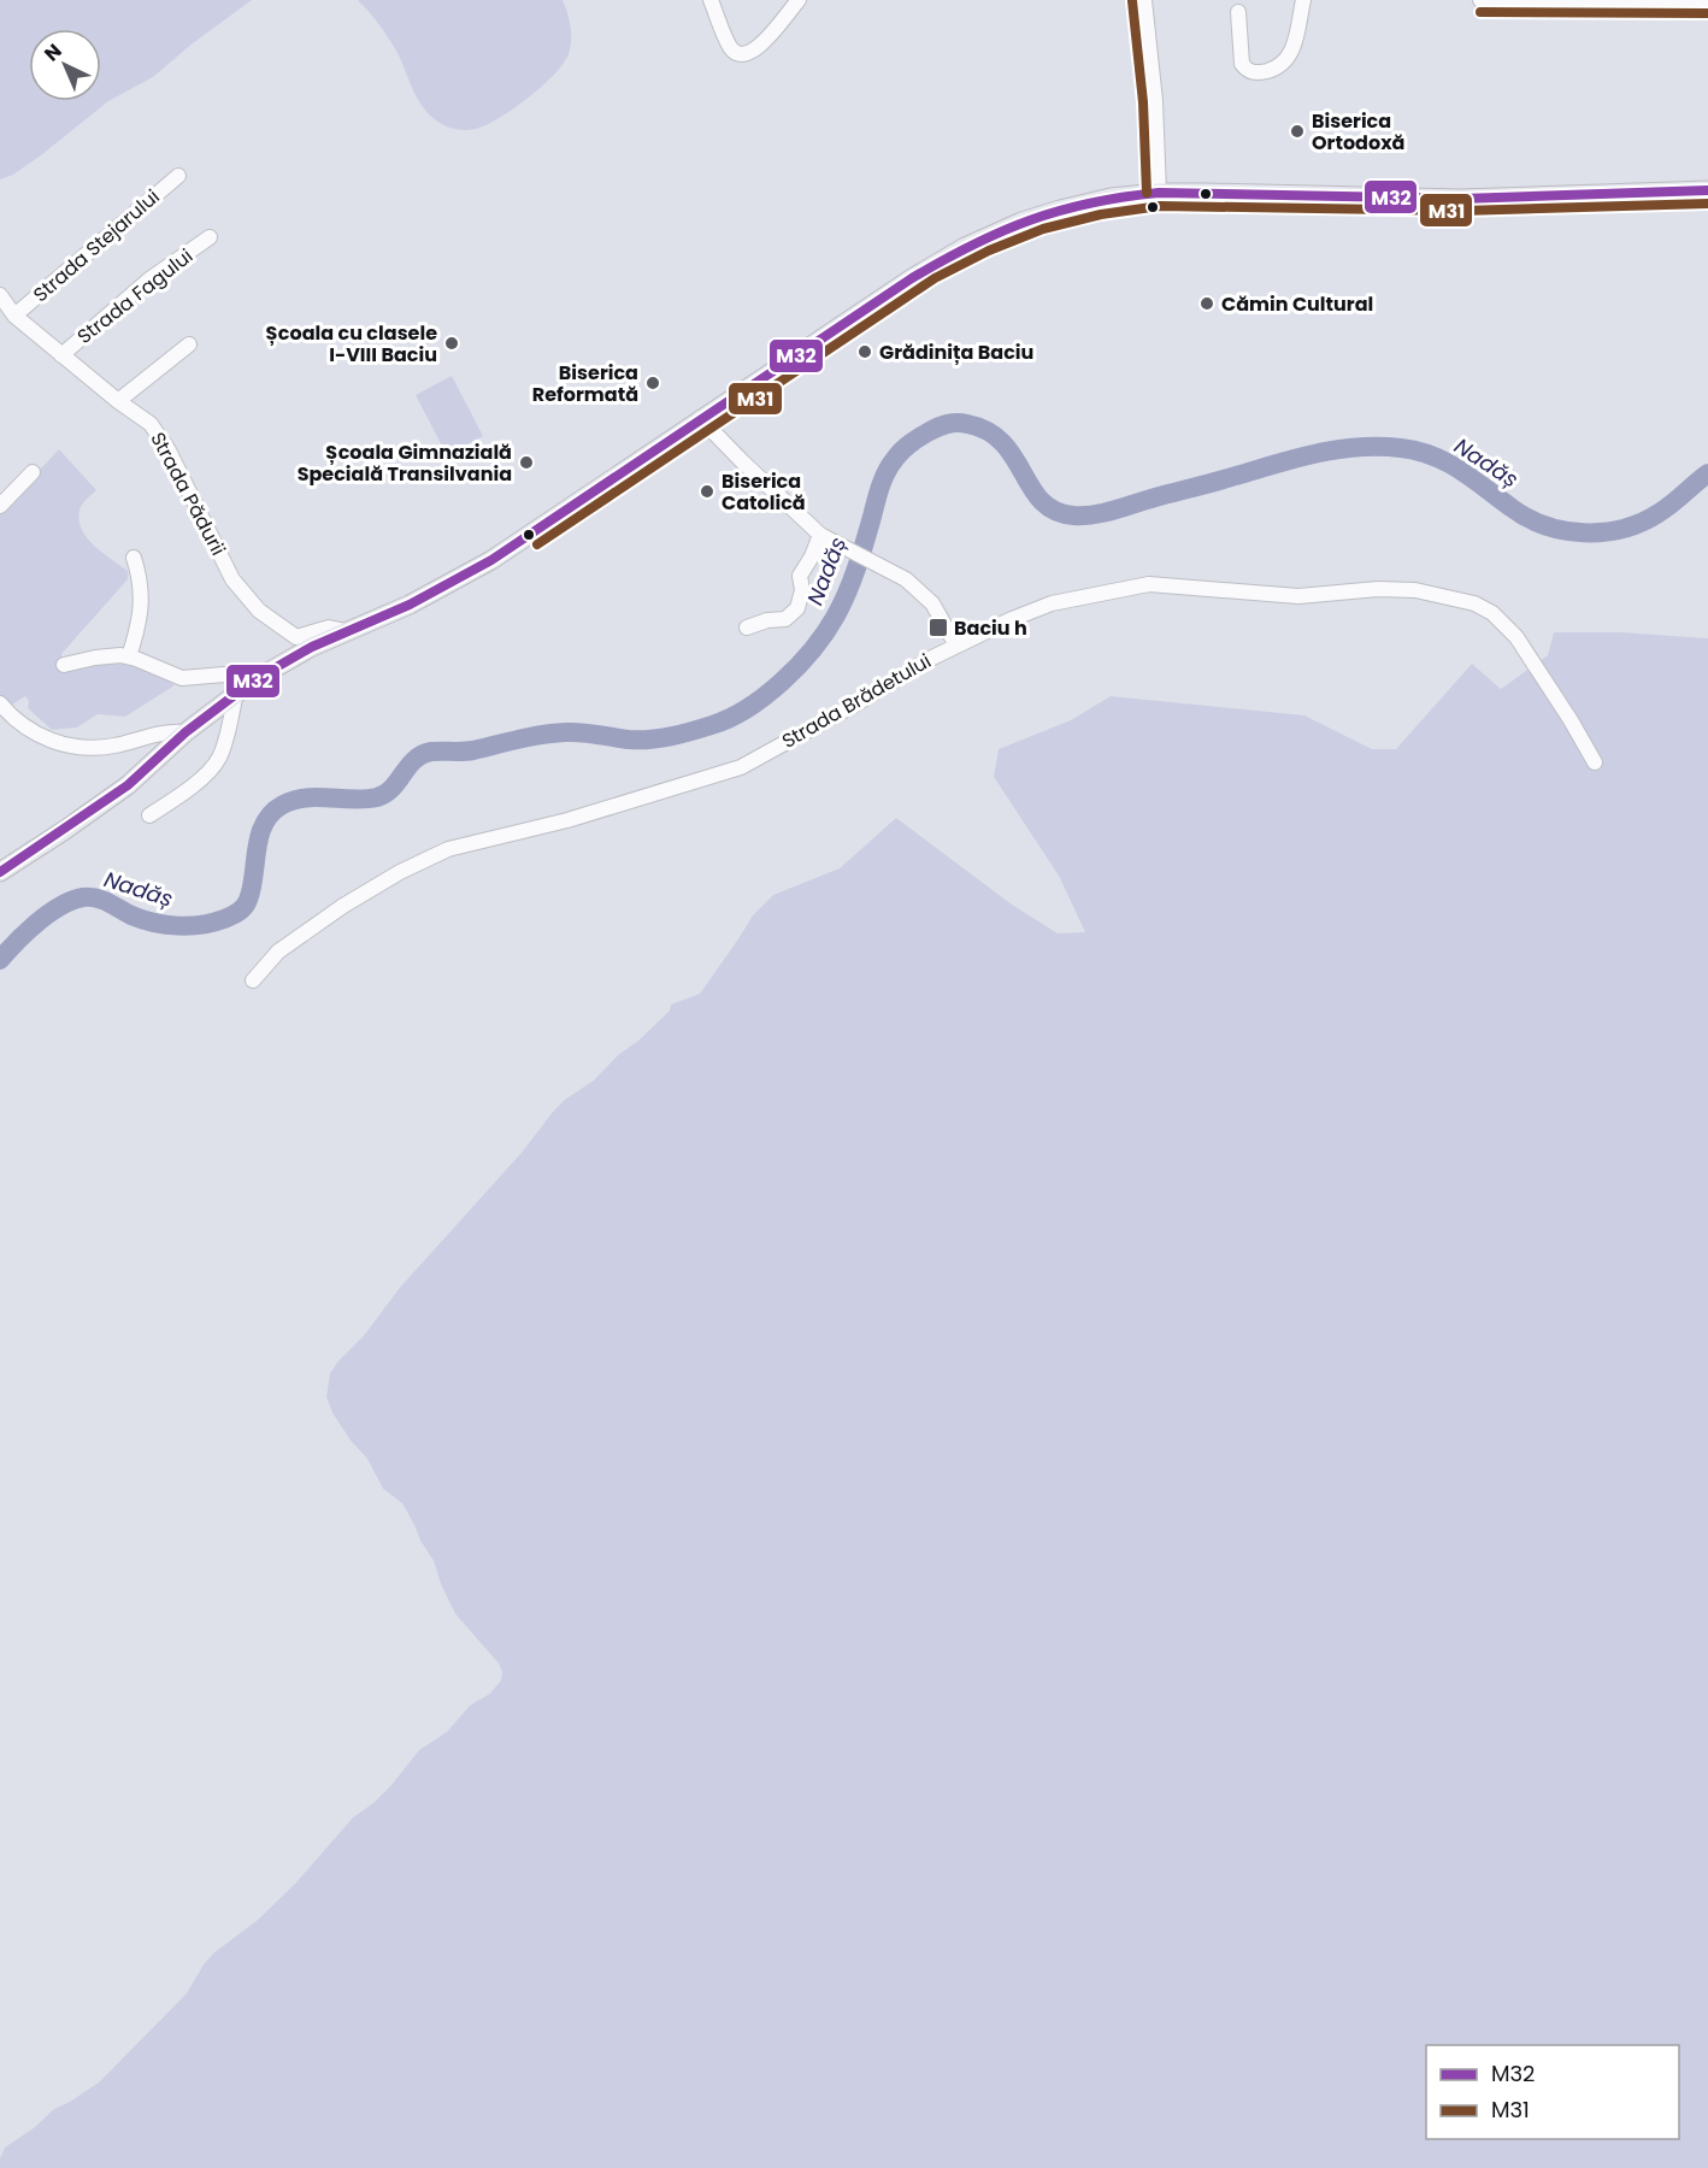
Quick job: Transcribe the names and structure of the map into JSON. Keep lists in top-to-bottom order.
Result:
{
  "streets": {
    "street": [
      "Strada Stejarului",
      "Strada Fagului",
      "Strada Pădurii",
      "Strada Brădetului"
    ]
  },
  "crossings": [
    ["Strada Stejarului", "Strada Pădurii"],
    ["Strada Fagului", "Strada Pădurii"]
  ],
  "water": ["Nadăș"],
  "places": {
    "other": [
      "Biserica Ortodoxă",
      "Cămin Cultural",
      "Școala cu clasele I-VIII Baciu",
      "Grădinița Baciu",
      "Biserica Reformată",
      "Școala Gimnazială Specială Transilvania",
      "Biserica Catolică"
    ],
    "transit": ["Baciu h"]
  },
  "lines": ["transit line M31", "transit line M32"],
  "legend": ["M32", "M31"],
  "north": "top left"
}
